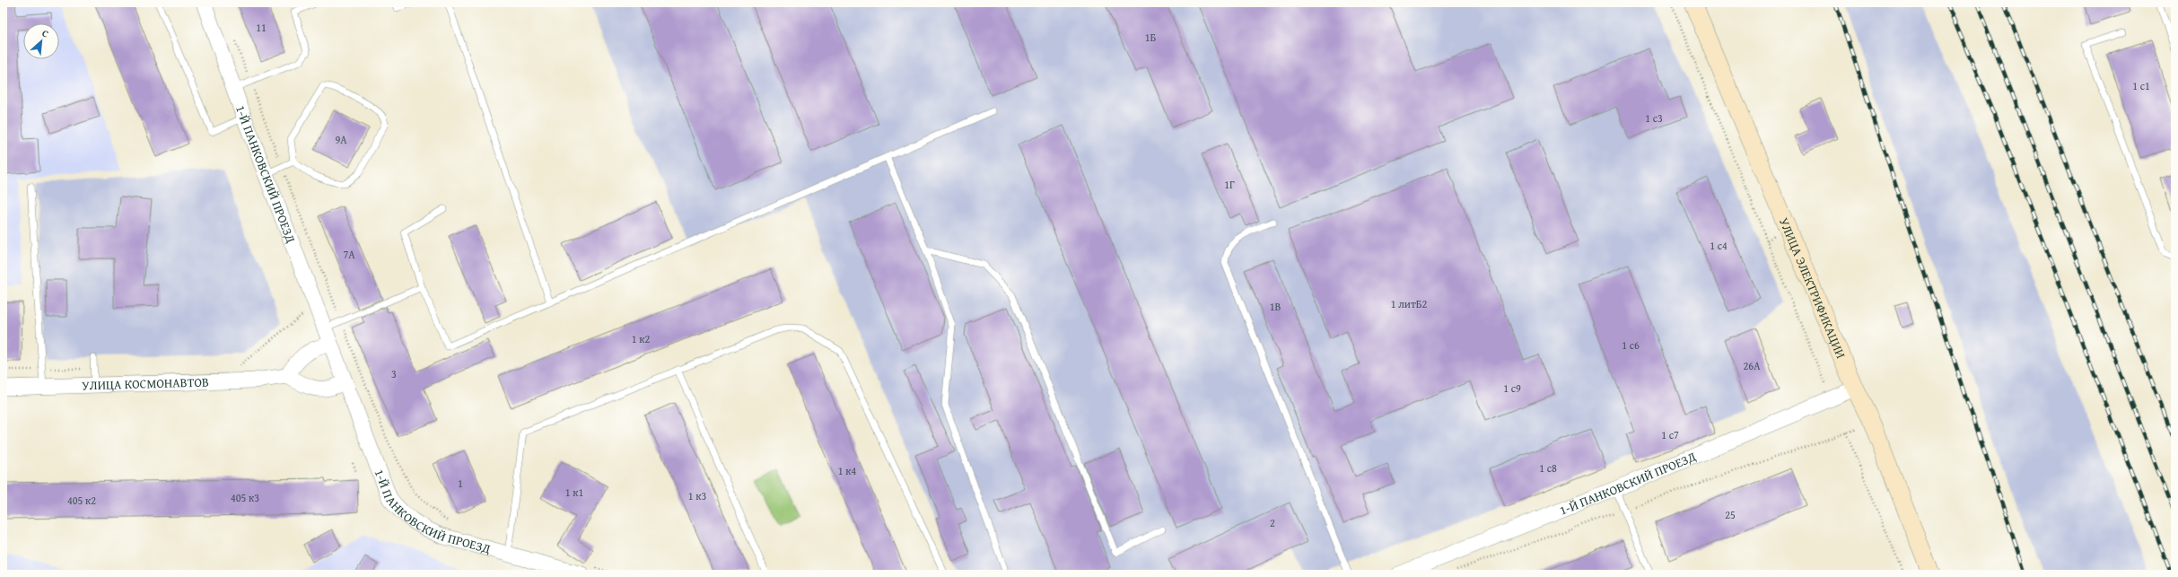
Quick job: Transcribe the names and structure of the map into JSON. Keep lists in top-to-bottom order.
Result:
{
  "streets": {
    "main road": ["УЛИЦА ЭЛЕКТРИФИКАЦИИ"],
    "street": ["1-Й ПАНКОВСКИЙ ПРОЕЗД", "УЛИЦА КОСМОНАВТОВ"]
  },
  "crossings": [
    ["1-Й ПАНКОВСКИЙ ПРОЕЗД", "УЛИЦА ЭЛЕКТРИФИКАЦИИ"]
  ],
  "house_numbers": [
    "11",
    "1Б",
    "1 c1",
    "1 с3",
    "9А",
    "1Г",
    "1 с4",
    "7А",
    "1 литБ2",
    "1В",
    "1 к2",
    "1 с6",
    "26А",
    "3",
    "1 с9",
    "1 с7",
    "1 с8",
    "1 к4",
    "1",
    "1 к1",
    "1 к3",
    "405 к3",
    "405 к2",
    "25",
    "2"
  ],
  "north": "top right"
}
